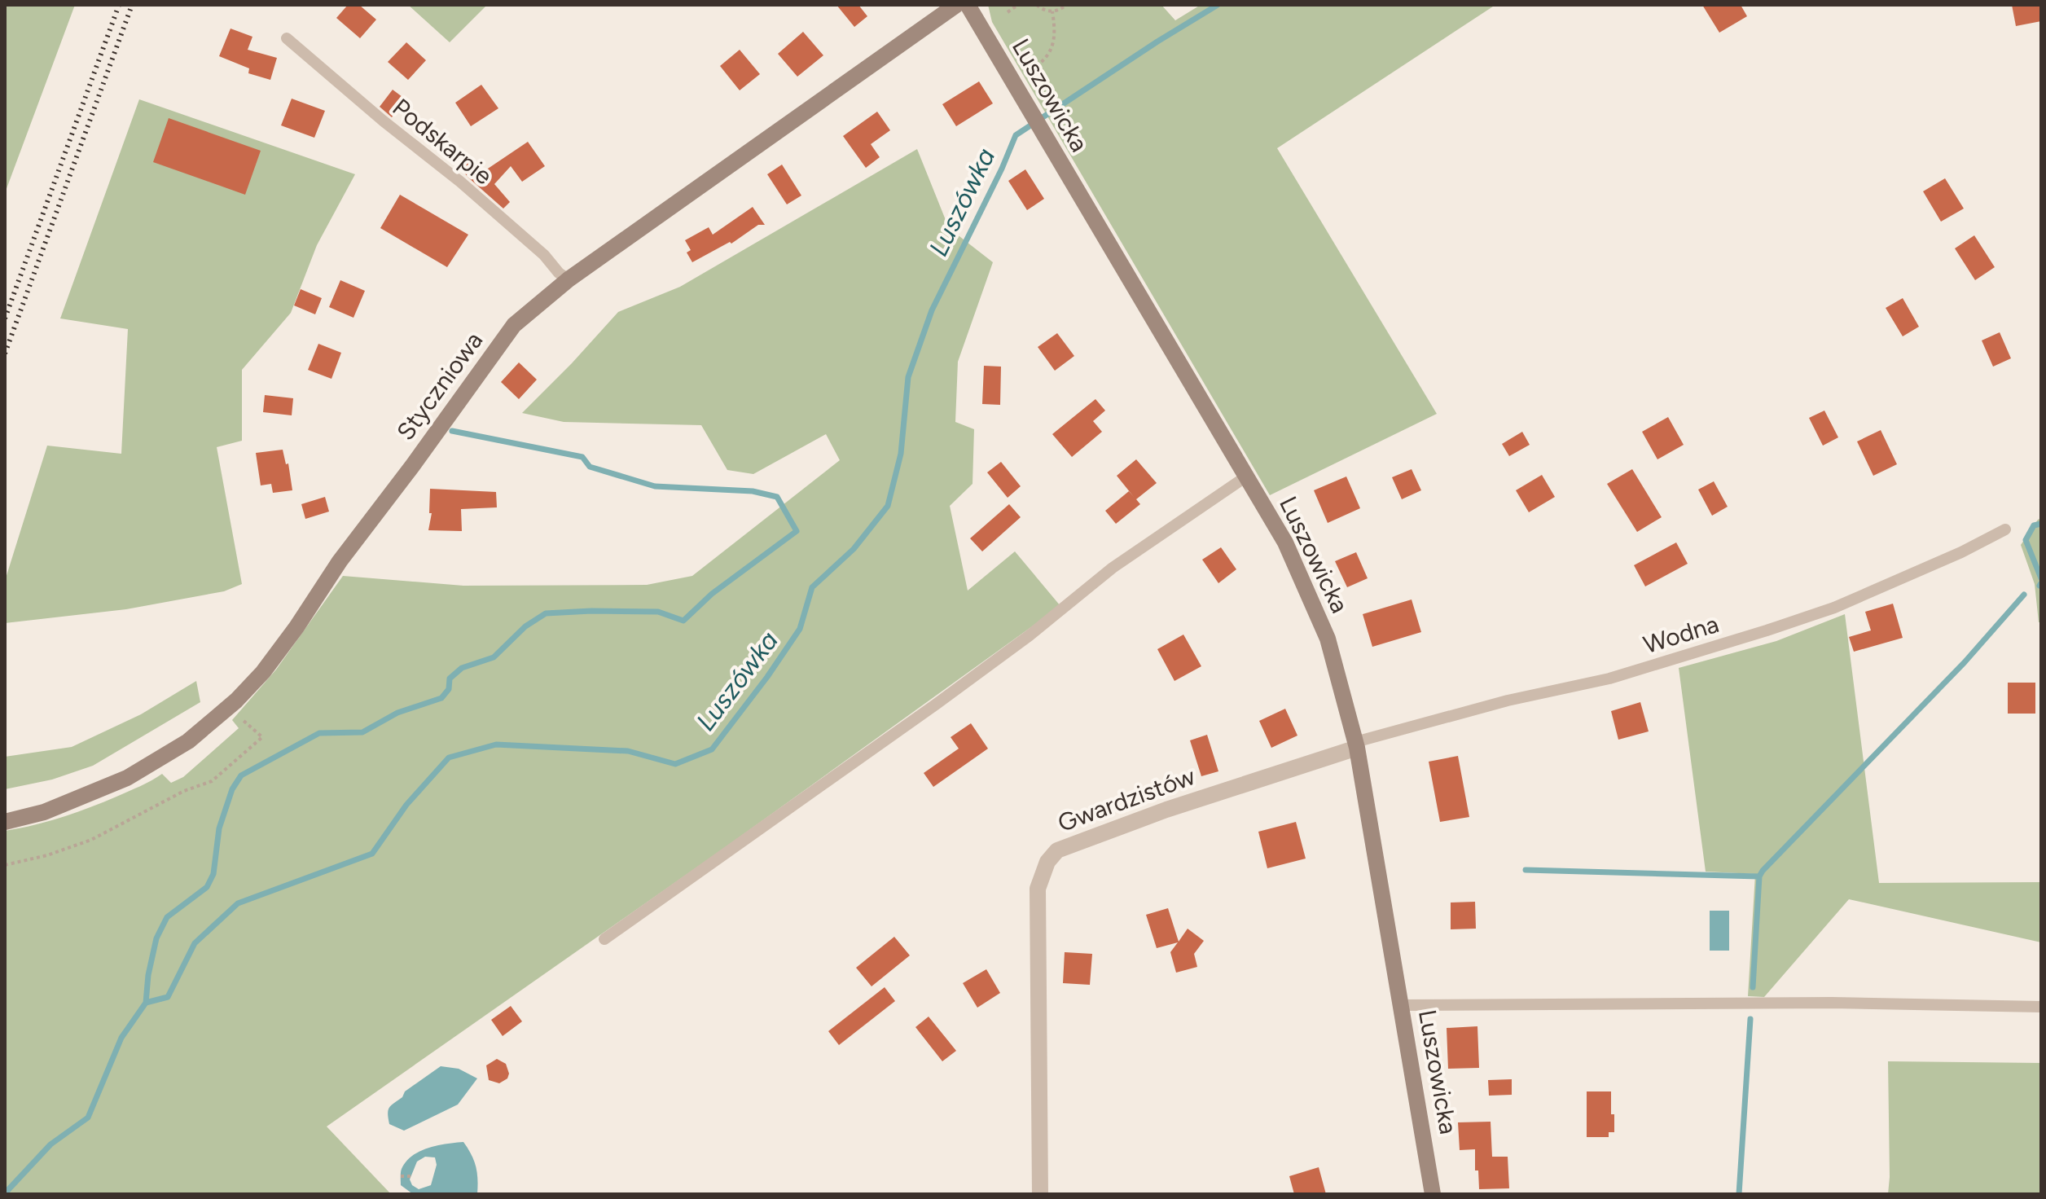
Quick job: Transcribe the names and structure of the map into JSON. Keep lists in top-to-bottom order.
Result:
{
  "streets": {
    "street": ["Luszowicka", "Styczniowa", "Gwardzistów"],
    "lane": ["Podskarpie", "Wodna"]
  },
  "crossings": [
    ["Luszowicka", "Wodna"],
    ["Luszowicka", "Gwardzistów"],
    ["Podskarpie", "Styczniowa"],
    ["Wodna", "Gwardzistów"]
  ],
  "water": ["Luszówka"]
}
